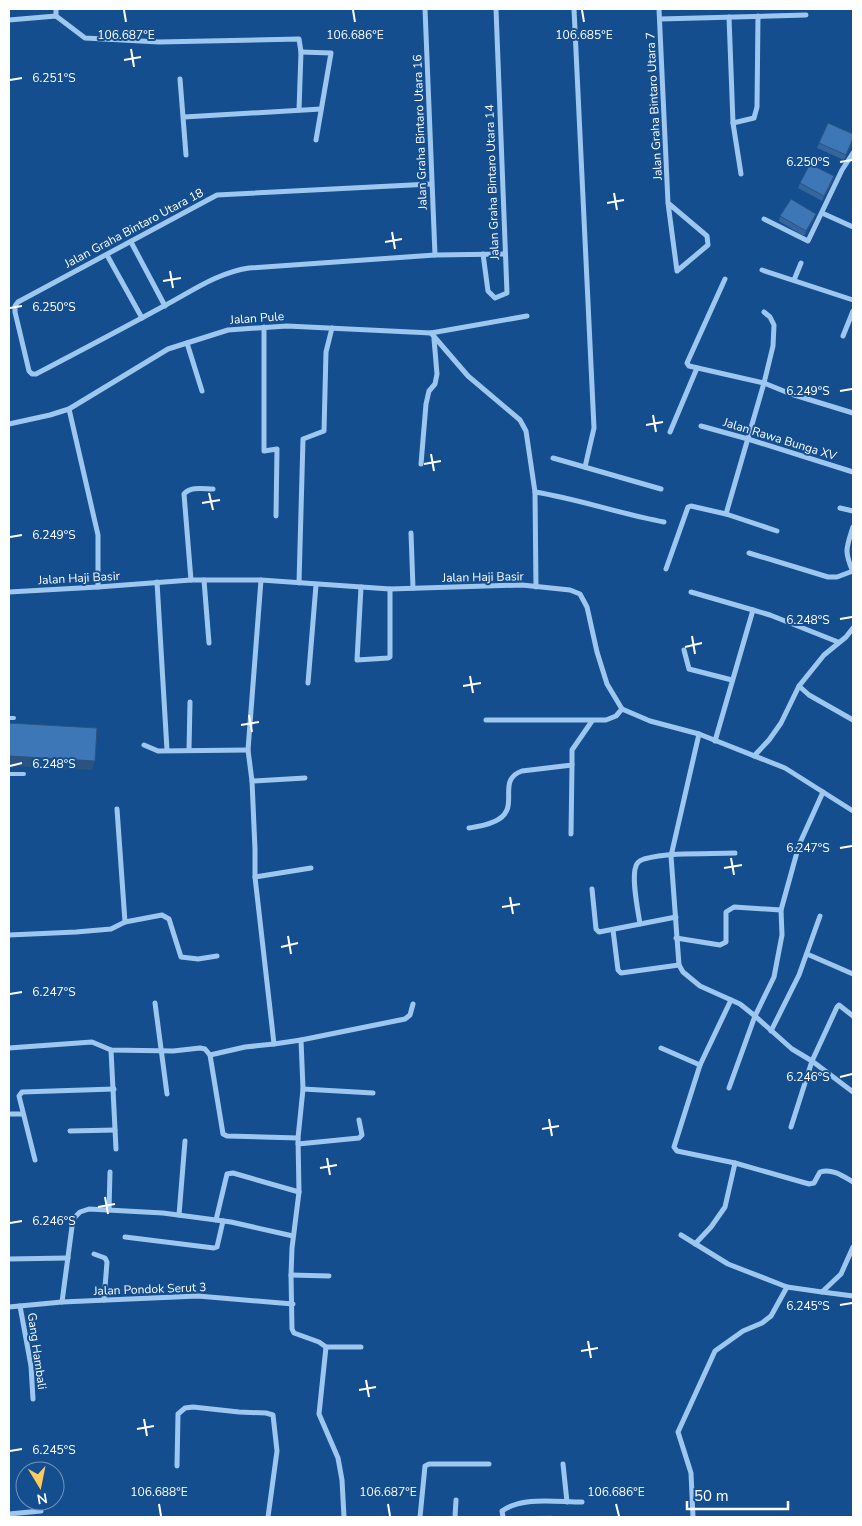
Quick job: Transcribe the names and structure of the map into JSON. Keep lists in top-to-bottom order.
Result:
{
  "streets": {
    "street": [
      "Jalan Graha Bintaro Utara 7",
      "Jalan Graha Bintaro Utara 16",
      "Jalan Graha Bintaro Utara 14",
      "Jalan Graha Bintaro Utara 18",
      "Jalan Pule",
      "Jalan Rawa Bunga XV",
      "Jalan Haji Basir",
      "Jalan Pondok Serut 3",
      "Gang Hambali"
    ]
  },
  "crossings": [
    ["Jalan Graha Bintaro Utara 16", "Jalan Graha Bintaro Utara 18"],
    ["Jalan Pondok Serut 3", "Gang Hambali"]
  ],
  "scale_bar": "50 m",
  "north": "bottom",
  "coordinates": [
    "106.687°E",
    "106.686°E",
    "106.685°E",
    "6.251°S",
    "6.250°S",
    "6.249°S",
    "6.248°S",
    "6.247°S",
    "6.246°S",
    "6.245°S",
    "106.688°E"
  ]
}
